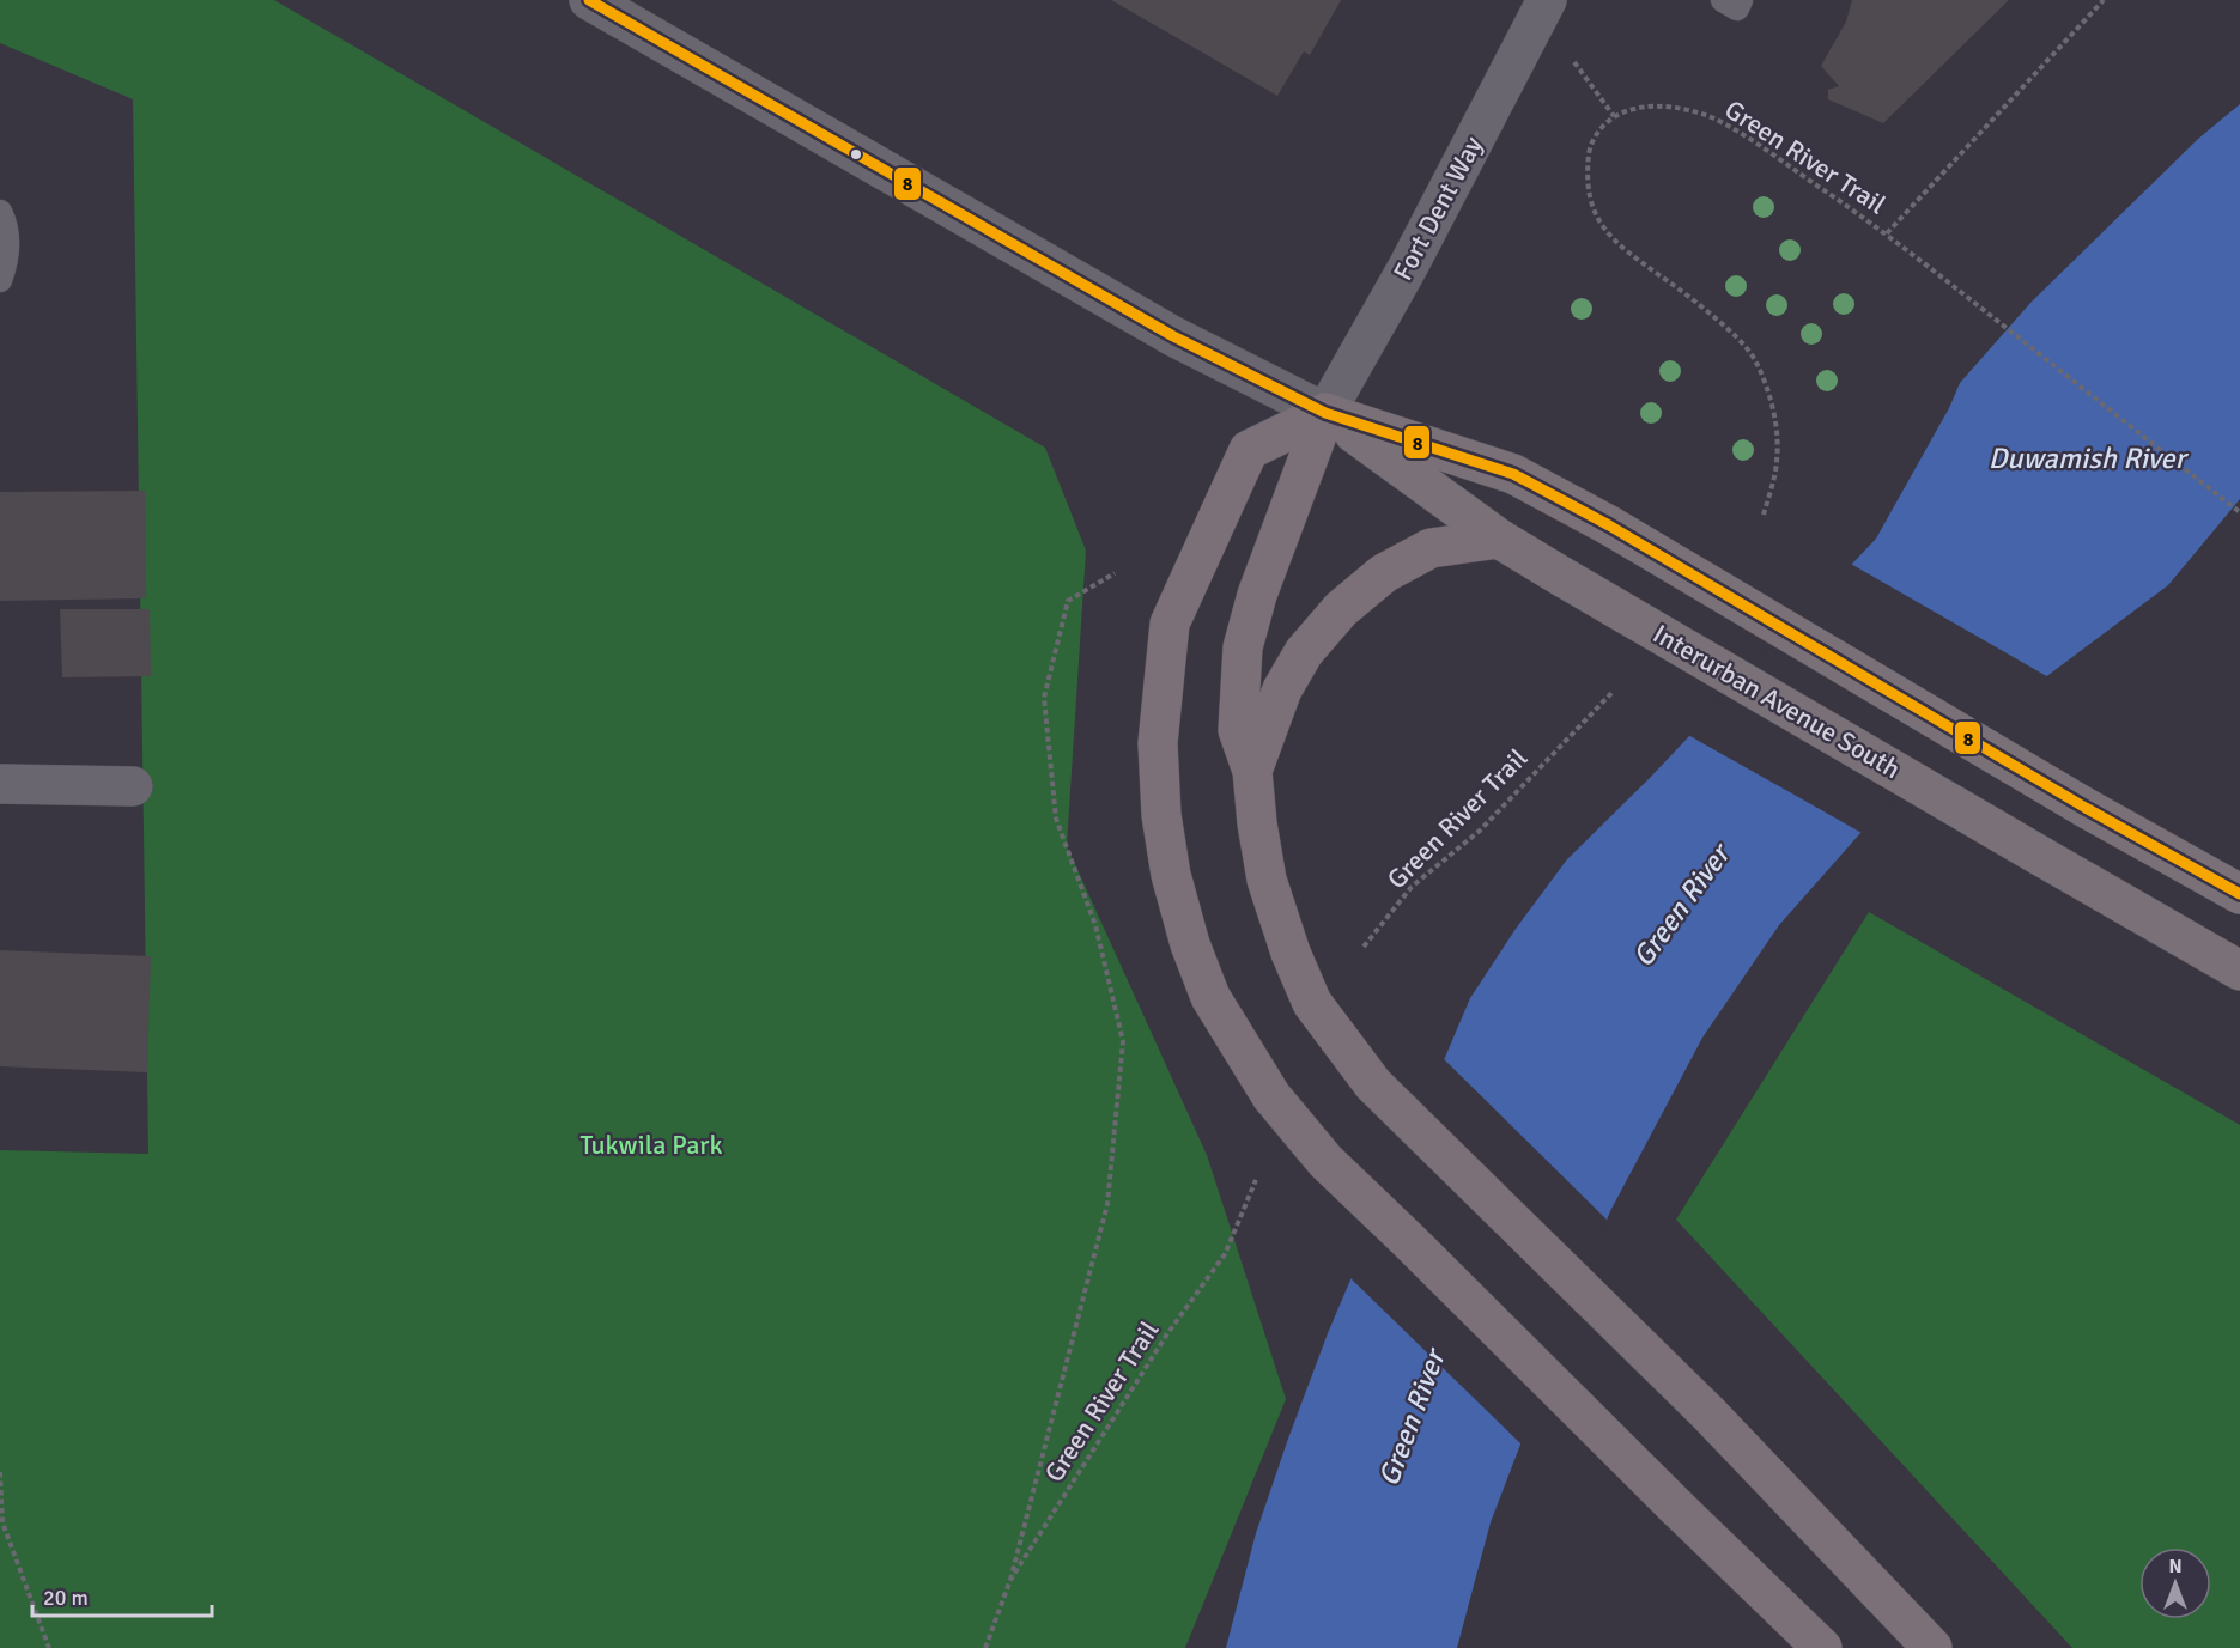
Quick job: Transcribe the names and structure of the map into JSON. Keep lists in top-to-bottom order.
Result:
{
  "streets": {
    "main road": ["Fort Dent Way", "Interurban Avenue South"],
    "path": ["Green River Trail"]
  },
  "crossings": [
    ["Fort Dent Way", "Interurban Avenue South"]
  ],
  "water": ["Duwamish River", "Green River"],
  "parks": ["Tukwila Park"],
  "lines": ["transit line 8"],
  "scale_bar": "20 m",
  "north": "top"
}
